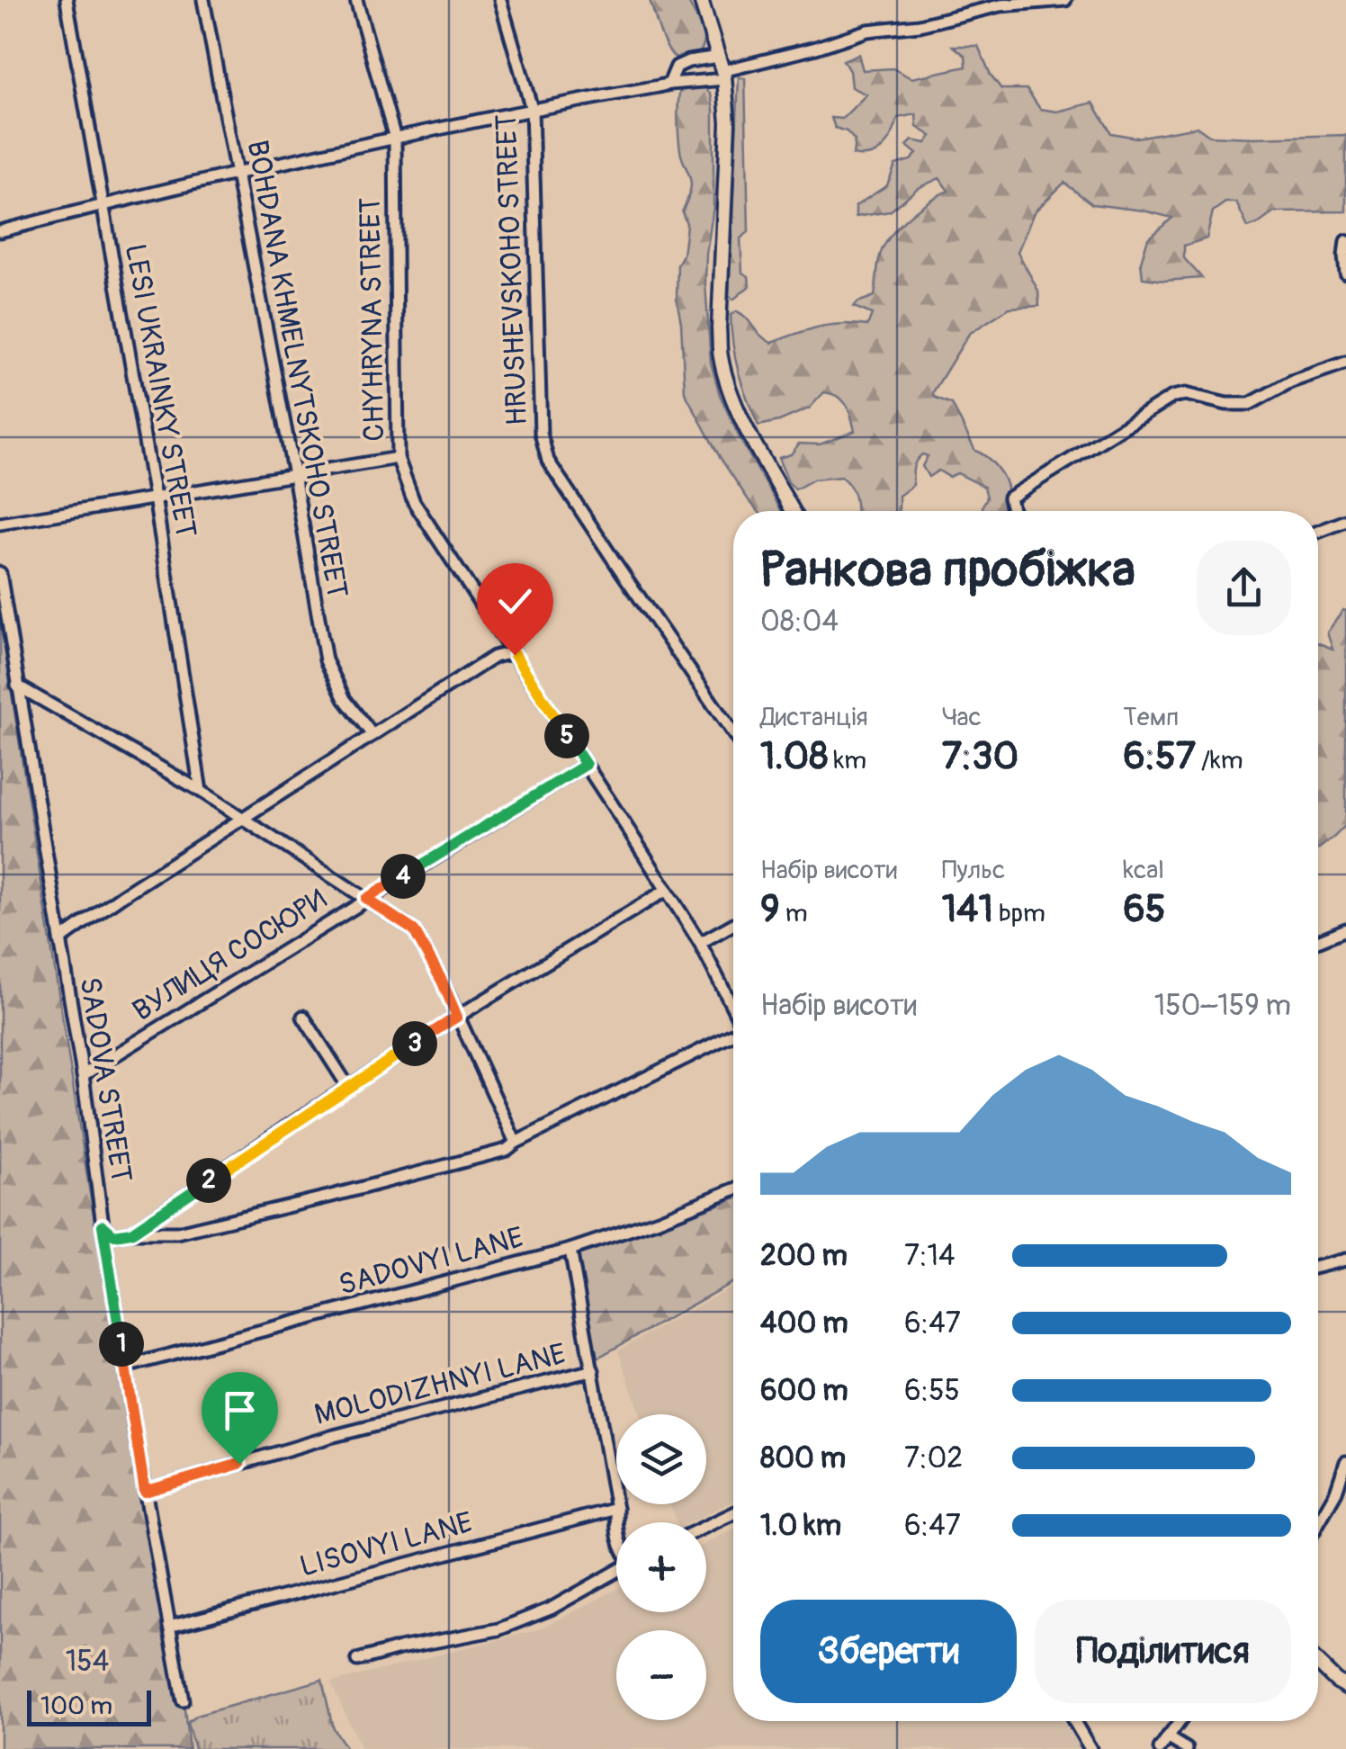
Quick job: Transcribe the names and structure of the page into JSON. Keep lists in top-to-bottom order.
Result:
{
  "streets": {
    "street": [
      "HRUSHEVSKOHO STREET",
      "CHYHRYNA STREET",
      "BOHDANA KHMELNYTSKOHO STREET",
      "LESI UKRAINKY STREET",
      "ВУЛИЦЯ СОСЮРИ",
      "SADOVA STREET",
      "SADOVYI LANE",
      "MOLODIZHNYI LANE",
      "LISOVYI LANE"
    ]
  },
  "crossings": [
    ["CHYHRYNA STREET", "ВУЛИЦЯ СОСЮРИ"],
    ["ВУЛИЦЯ СОСЮРИ", "SADOVA STREET"],
    ["SADOVA STREET", "SADOVYI LANE"],
    ["SADOVA STREET", "MOLODIZHNYI LANE"],
    ["SADOVA STREET", "LISOVYI LANE"]
  ],
  "parks": ["154"],
  "scale_bar": "100 m",
  "page": {
    "heading": ["Ранкова пробіжка", "08:04"],
    "stats": [
      ["Дистанція", "1.08 km"],
      ["Час", "7:30"],
      ["Темп", "6:57 /km"],
      ["Набір висоти", "9 m"],
      ["Пульс", "141 bpm"],
      ["kcal", "65"]
    ],
    "pins": [
      "5",
      "4",
      "3",
      "2",
      "1"
    ],
    "chart": ["Набір висоти", "150–159 m"],
    "list": [
      {
        "name": "200 m",
        "note": "7:14"
      },
      {
        "name": "400 m",
        "note": "6:47"
      },
      {
        "name": "600 m",
        "note": "6:55"
      },
      {
        "name": "800 m",
        "note": "7:02"
      },
      {
        "name": "1.0 km",
        "note": "6:47"
      }
    ],
    "map_buttons": ["+", "−"],
    "buttons": ["Зберегти", "Поділитися"],
    "scale": "100 m"
  }
}
